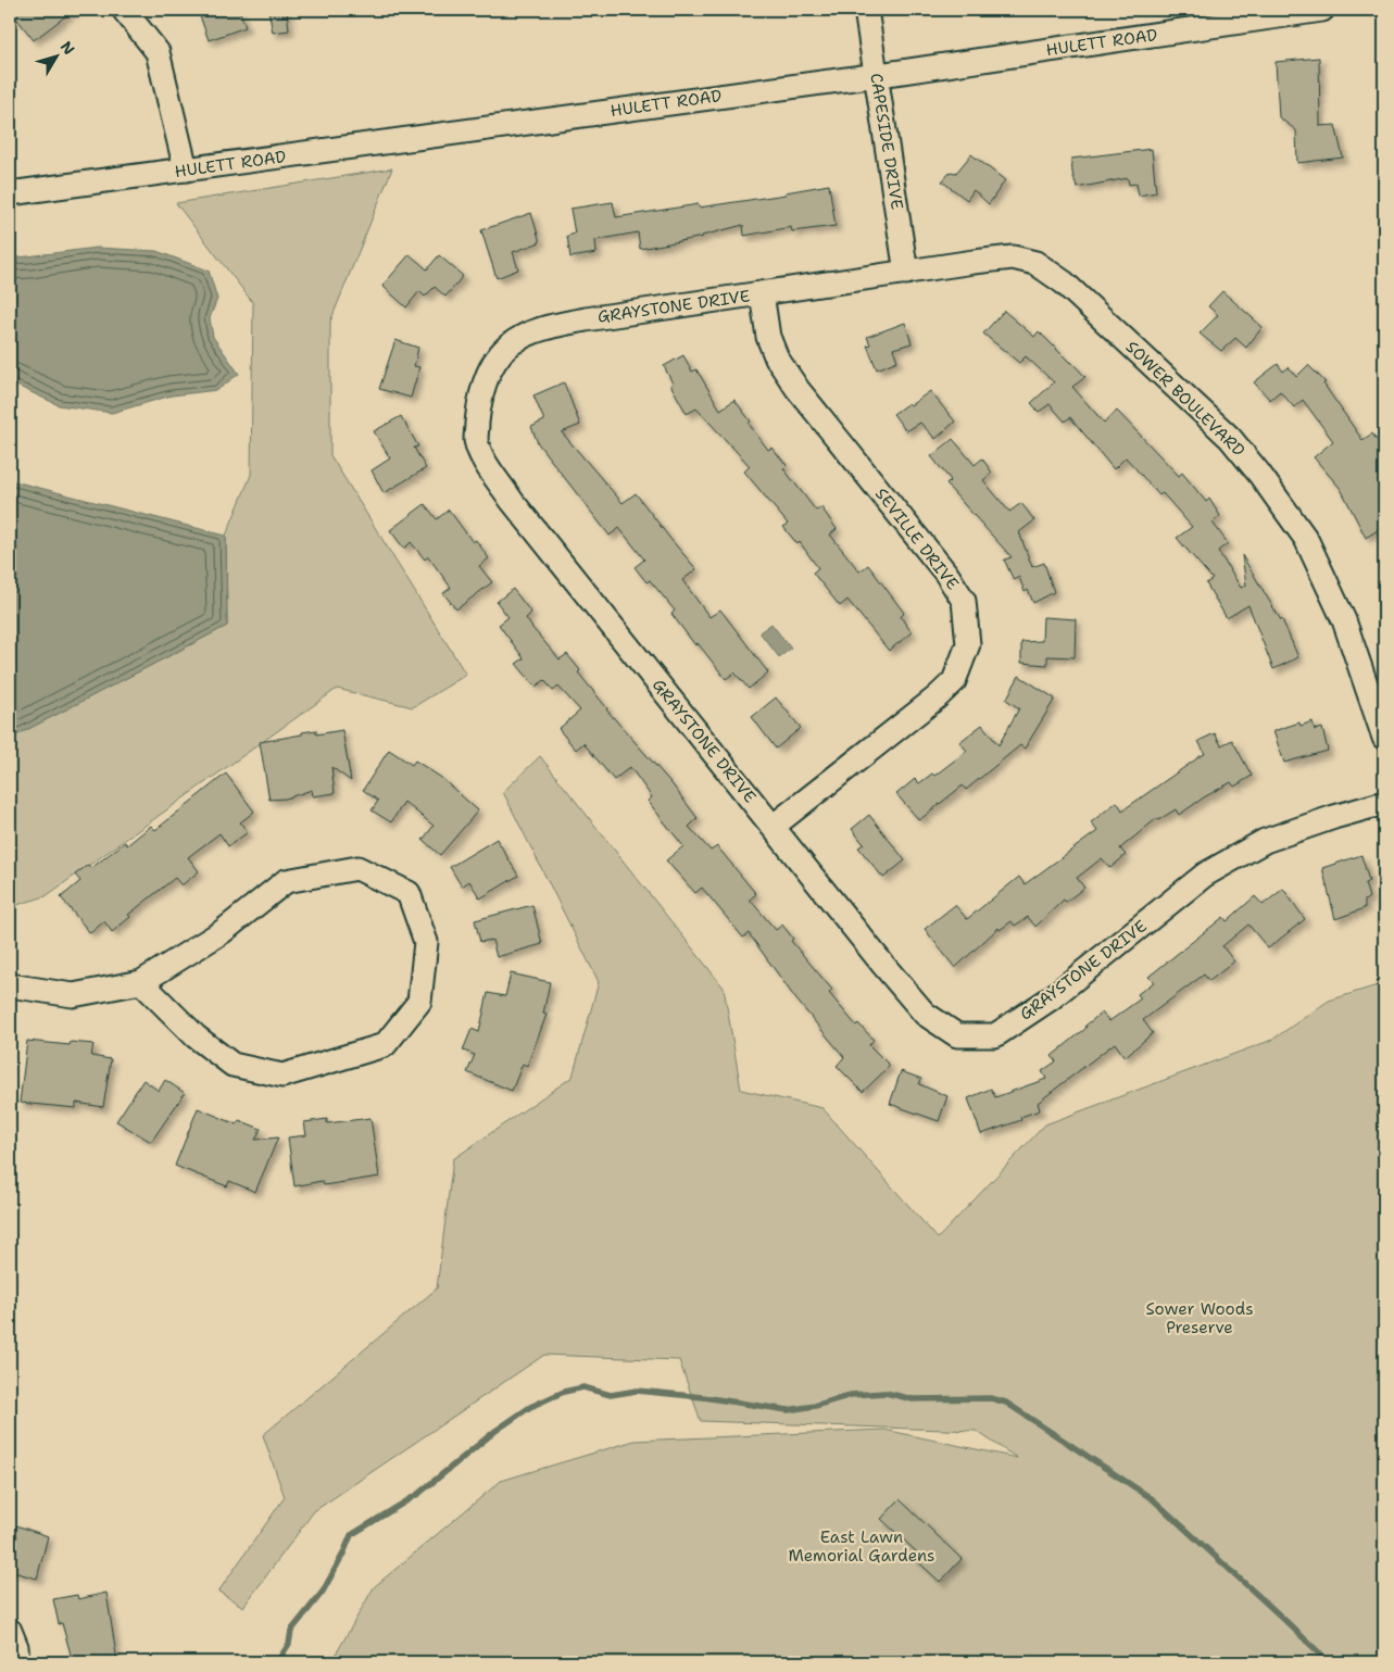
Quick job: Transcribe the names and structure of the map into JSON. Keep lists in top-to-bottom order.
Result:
{
  "streets": {
    "street": [
      "HULETT ROAD",
      "CAPESIDE DRIVE",
      "GRAYSTONE DRIVE",
      "SOWER BOULEVARD",
      "SEVILLE DRIVE"
    ]
  },
  "crossings": [
    ["HULETT ROAD", "CAPESIDE DRIVE"],
    ["CAPESIDE DRIVE", "GRAYSTONE DRIVE"],
    ["CAPESIDE DRIVE", "SOWER BOULEVARD"],
    ["GRAYSTONE DRIVE", "SOWER BOULEVARD"],
    ["GRAYSTONE DRIVE", "SEVILLE DRIVE"]
  ],
  "parks": ["Sower Woods Preserve", "East Lawn Memorial Gardens"],
  "north": "top right"
}
